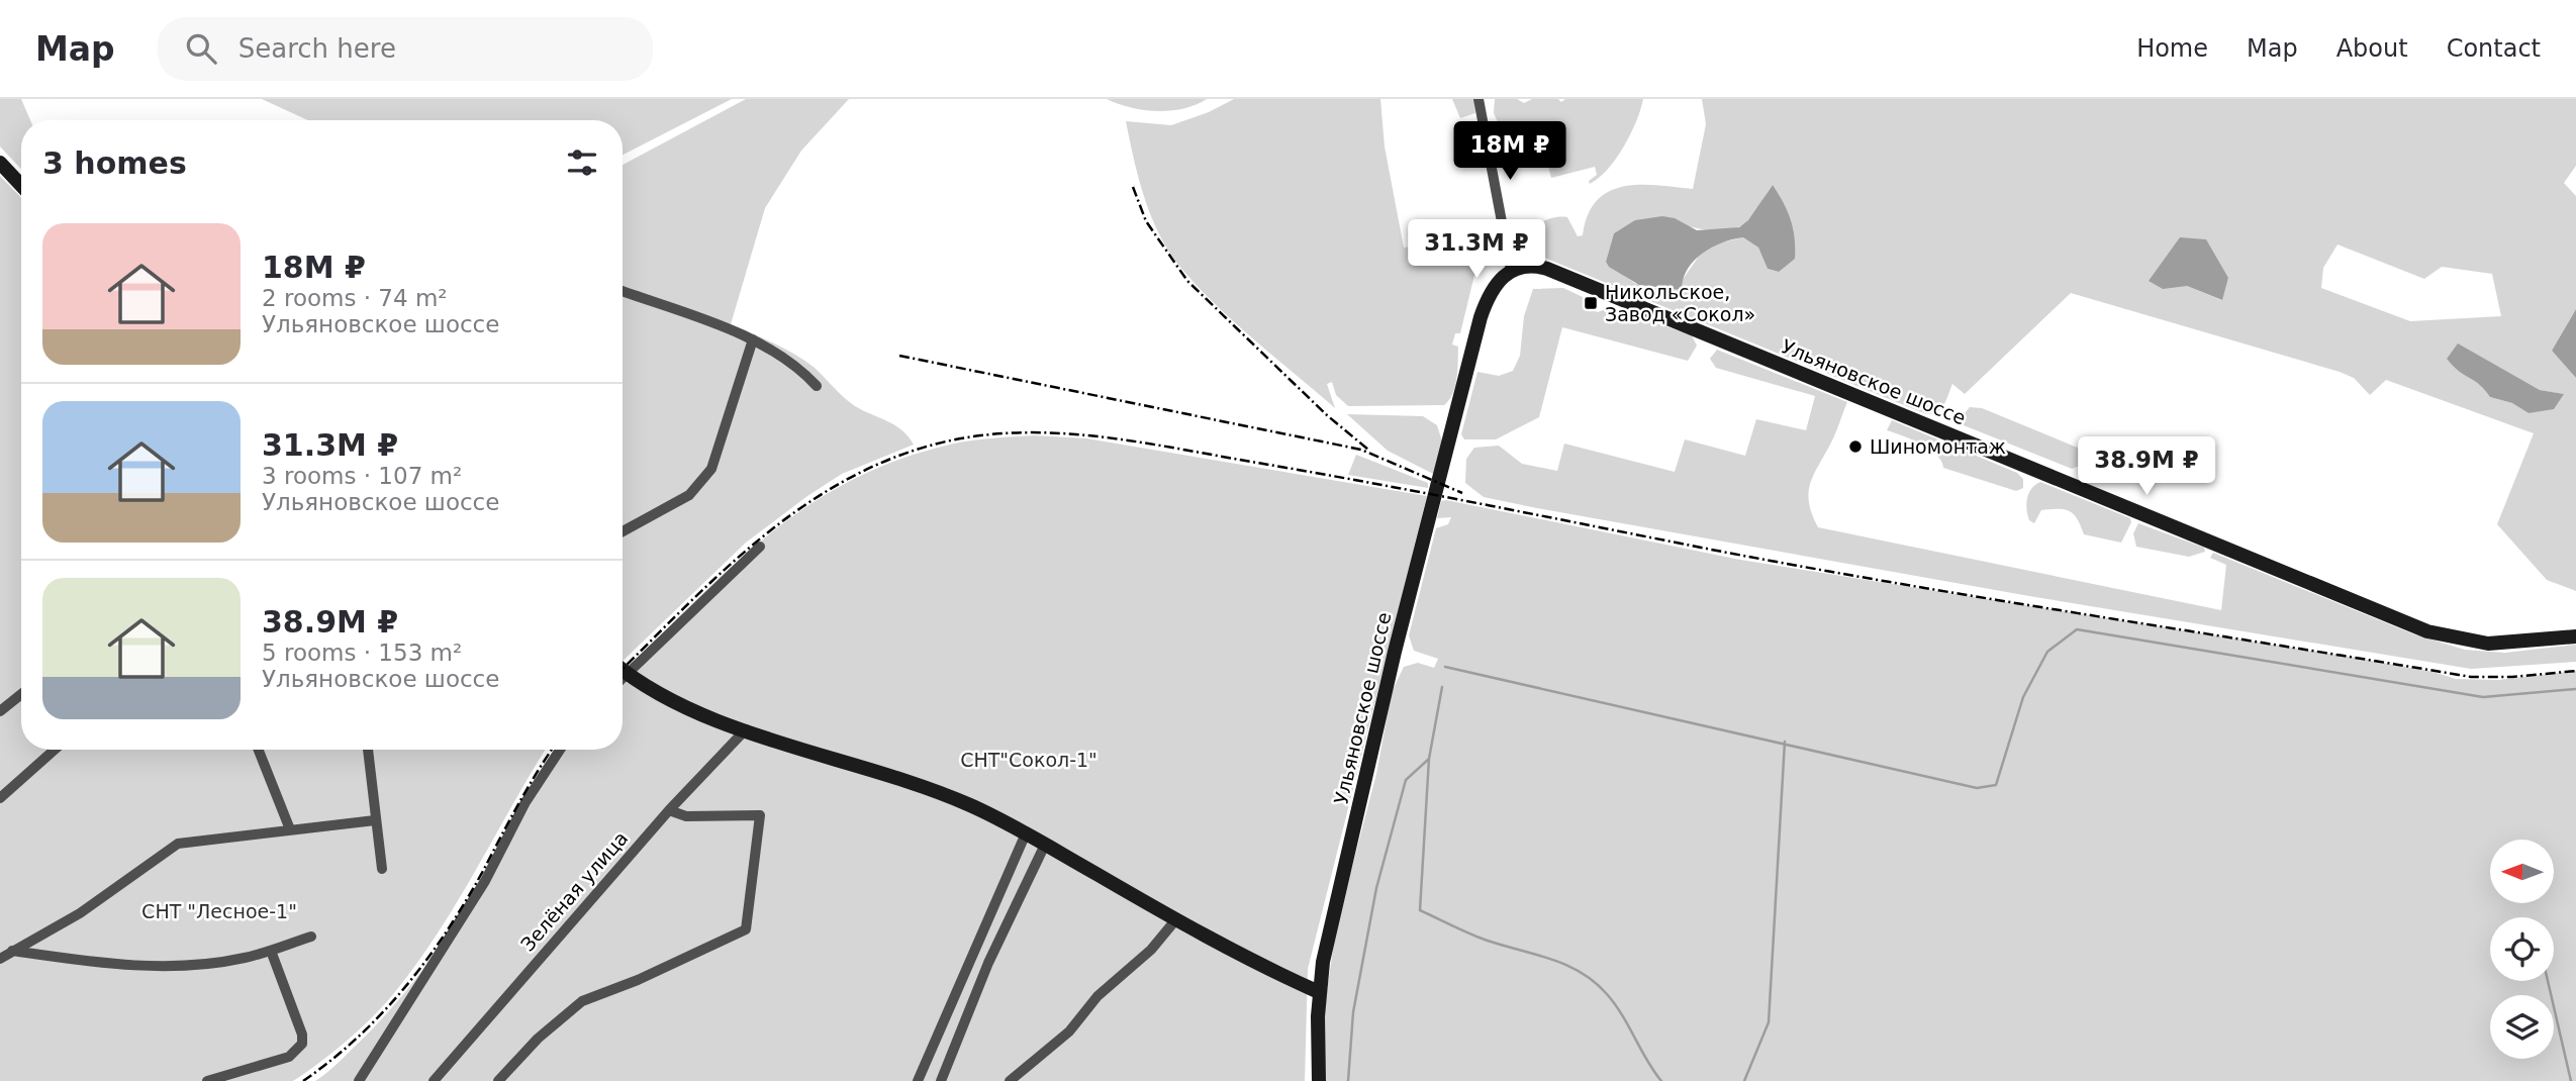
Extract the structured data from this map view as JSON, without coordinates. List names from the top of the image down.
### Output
{
  "streets": {
    "main road": ["Ульяновское шоссе"],
    "street": ["Зелёная улица"]
  },
  "parks": ["СНТ\"Сокол-1\"", "СНТ \"Лесное-1\""],
  "places": {
    "transit": ["Никольское, Завод «Сокол»"],
    "other": ["Шиномонтаж"]
  },
  "north": "left",
  "page": {
    "header": "Map",
    "search": "Search here",
    "nav": [
      "Home",
      "Map",
      "About",
      "Contact"
    ],
    "heading": "3 homes",
    "price": ["18M ₽", "31.3M ₽", "38.9M ₽"],
    "list": [
      {
        "name": "18M ₽",
        "note": "2 rooms · 74 m² · Ульяновское шоссе"
      },
      {
        "name": "31.3M ₽",
        "note": "3 rooms · 107 m² · Ульяновское шоссе"
      },
      {
        "name": "38.9M ₽",
        "note": "5 rooms · 153 m² · Ульяновское шоссе"
      }
    ]
  }
}
